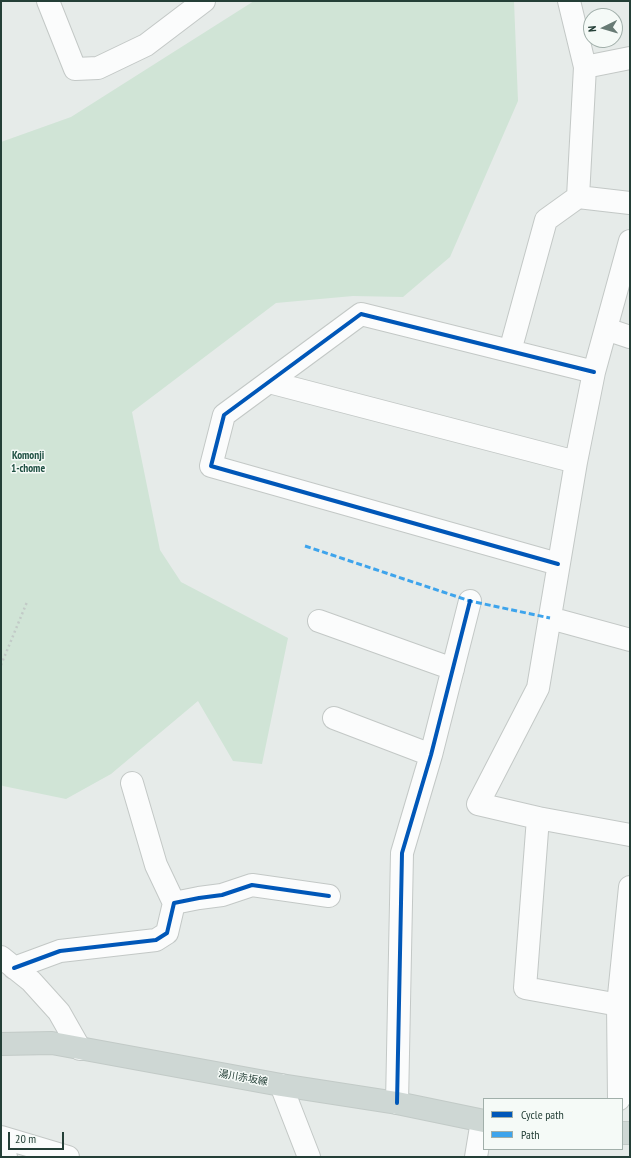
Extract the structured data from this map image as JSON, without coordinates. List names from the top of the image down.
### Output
{
  "streets": {
    "main road": ["湯川赤坂線"]
  },
  "districts": ["Komonji 1-chome"],
  "legend": ["Cycle path", "Path"],
  "scale_bar": "20 m",
  "north": "left"
}
